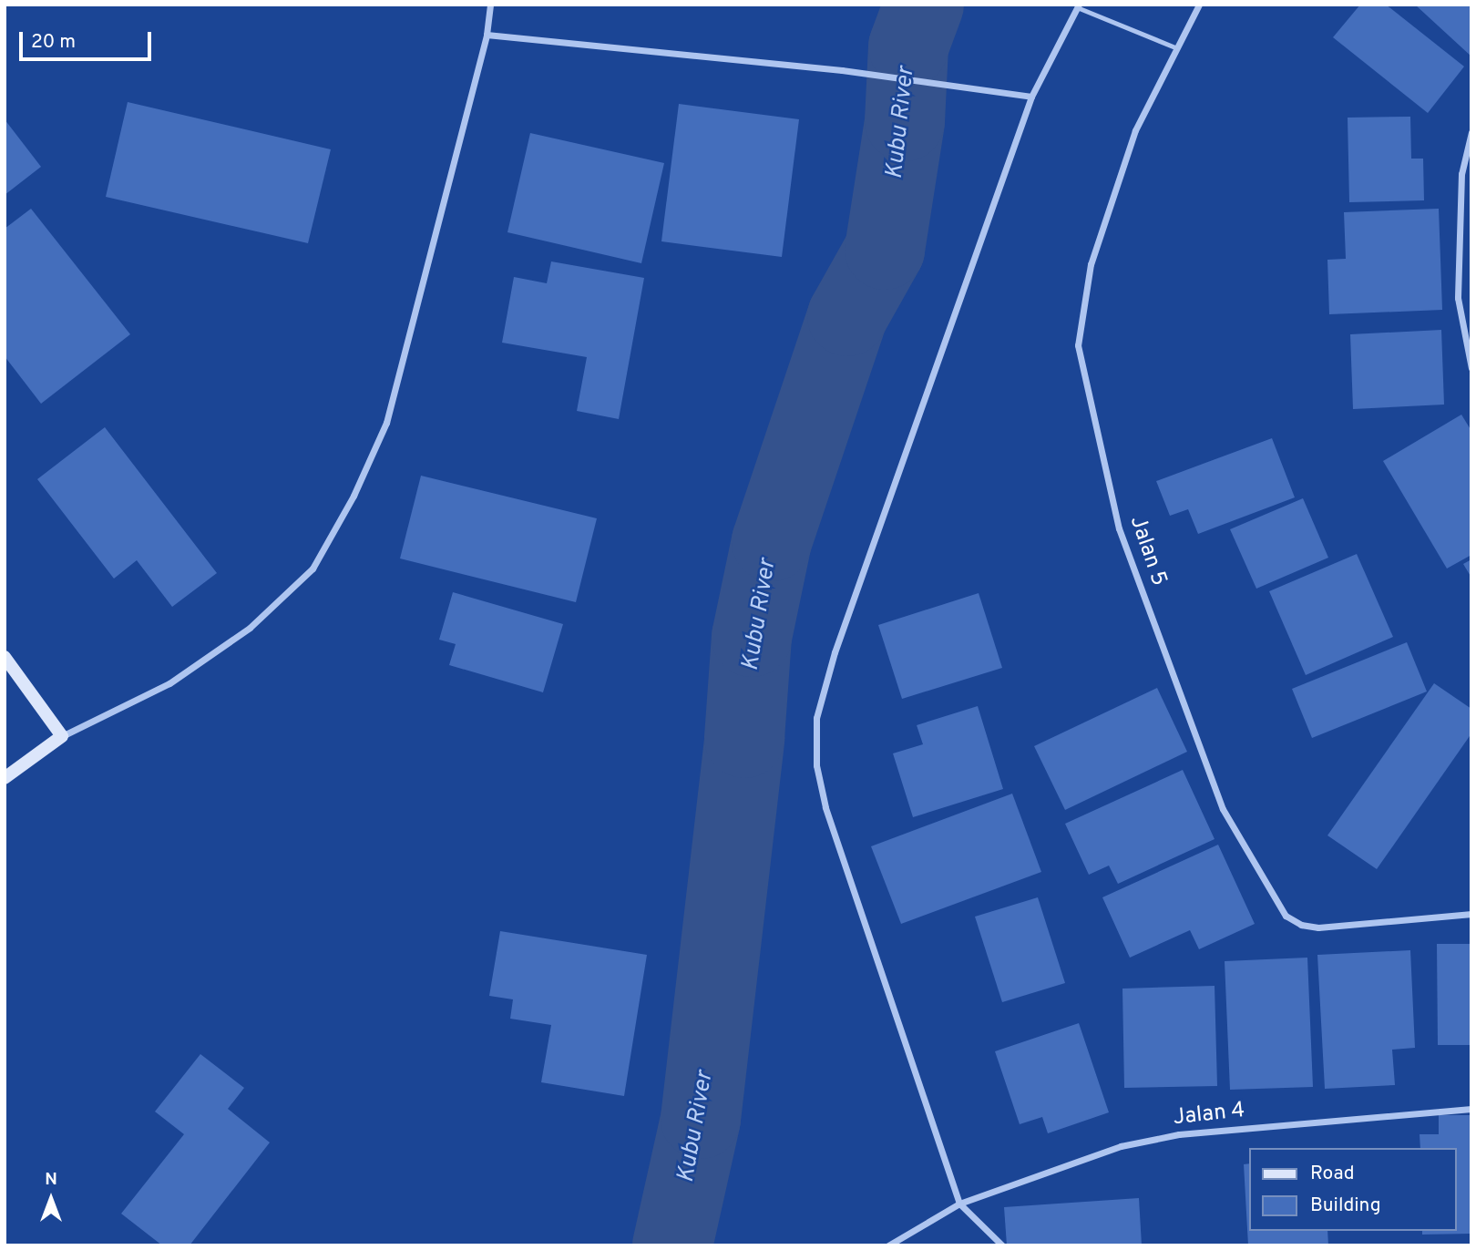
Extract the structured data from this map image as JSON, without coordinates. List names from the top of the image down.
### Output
{
  "streets": {
    "street": ["Jalan 5", "Jalan 4"]
  },
  "water": ["Kubu River"],
  "legend": ["Road", "Building"],
  "scale_bar": "20 m",
  "north": "top"
}
